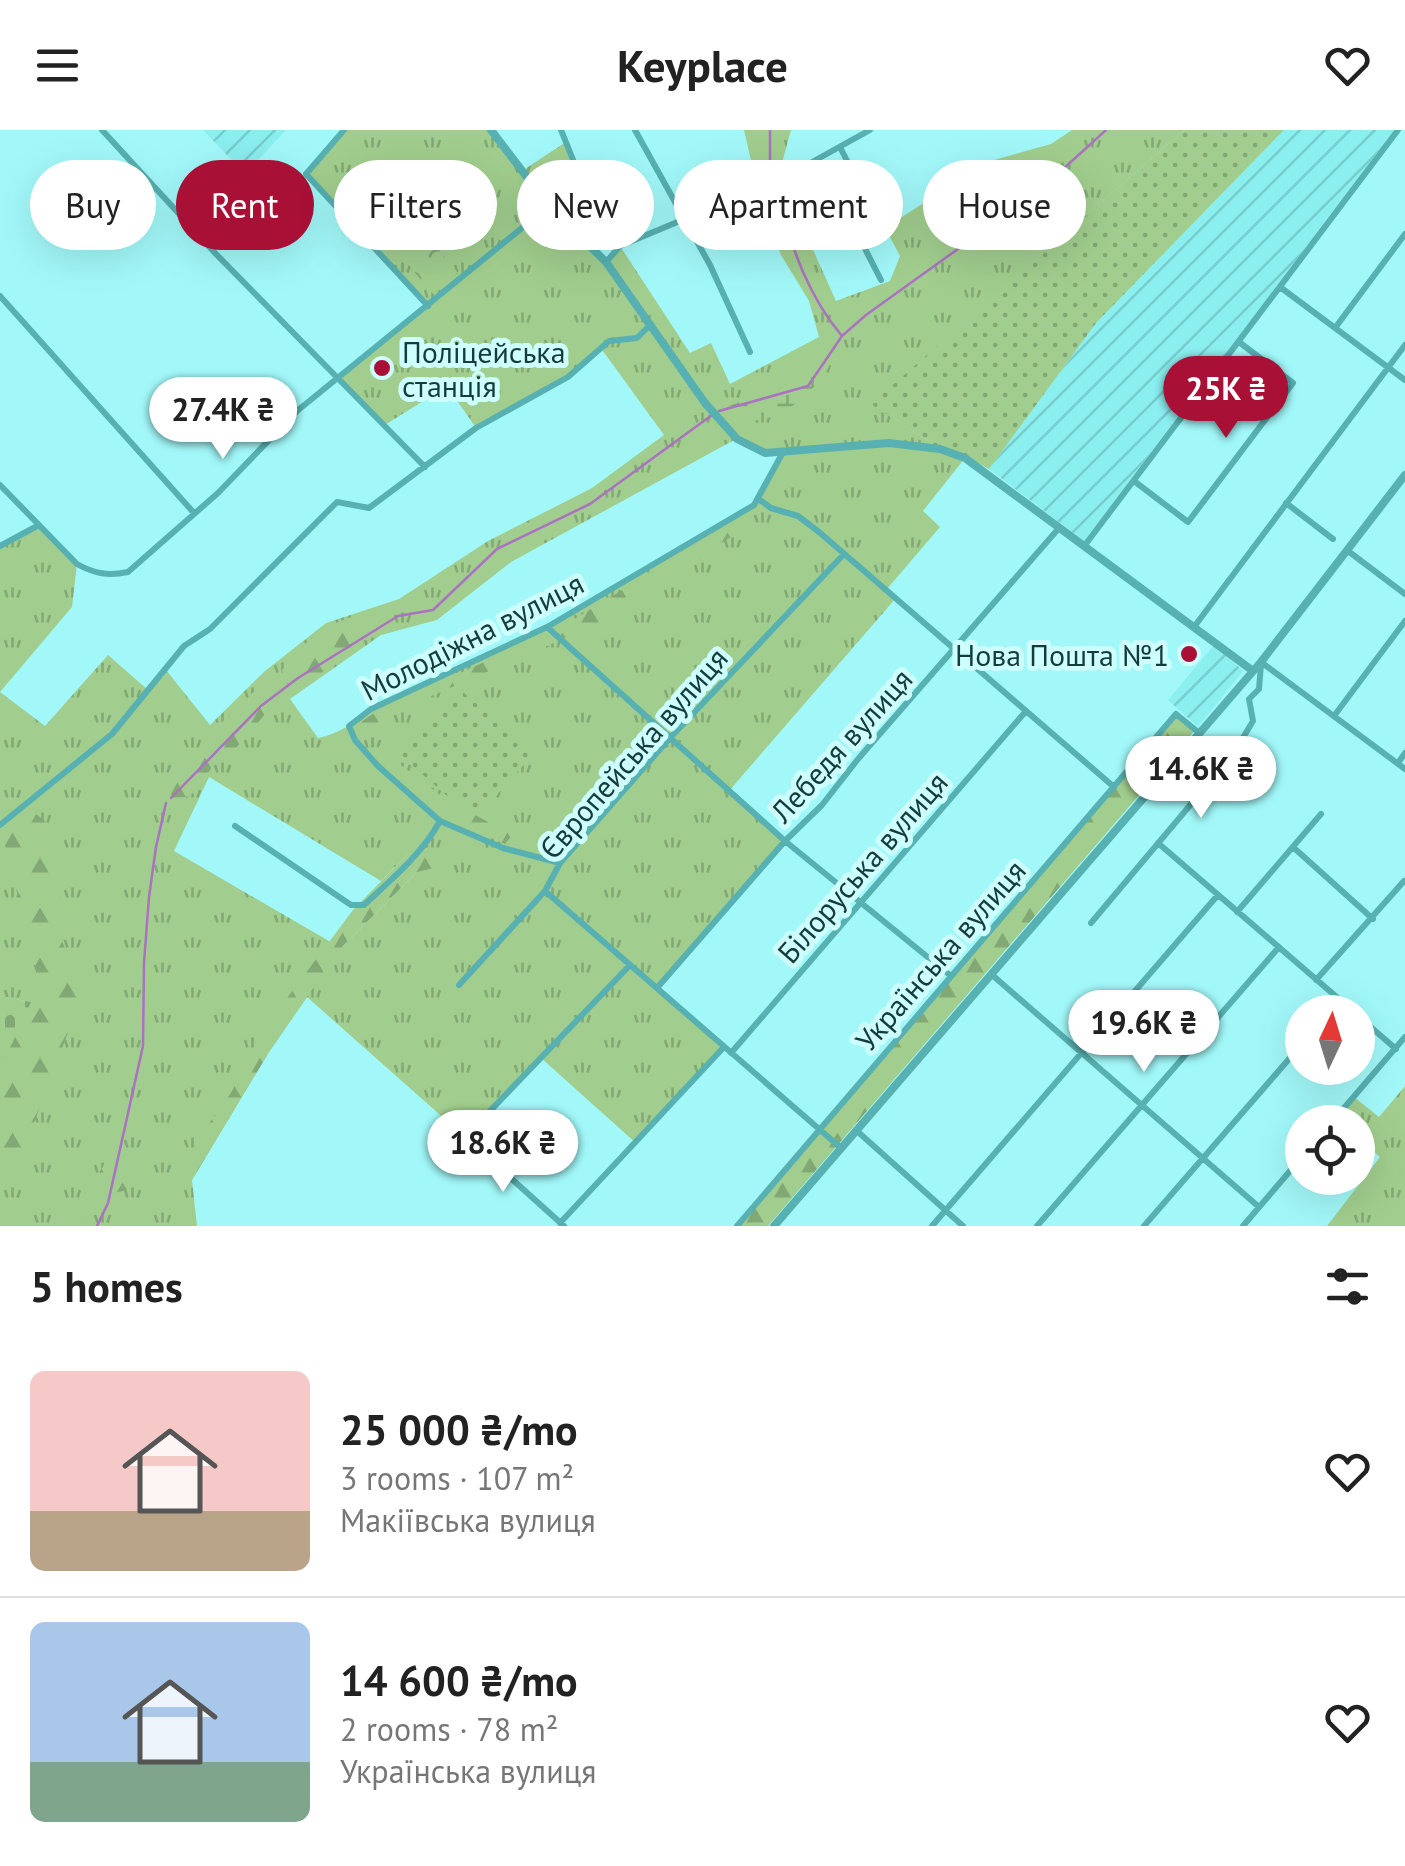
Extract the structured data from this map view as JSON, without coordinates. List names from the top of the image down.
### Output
{
  "streets": {
    "street": [
      "Молодіжна вулиця",
      "Лебедя вулиця",
      "Європейська вулиця",
      "Білоруська вулиця",
      "Українська вулиця"
    ]
  },
  "places": ["Поліцейська станція", "Нова Пошта №1"],
  "north": "top",
  "page": {
    "header": "Keyplace",
    "chip": [
      "Buy",
      "Rent",
      "Filters",
      "New",
      "Apartment",
      "House"
    ],
    "price": [
      "25K ₴",
      "27.4K ₴",
      "14.6K ₴",
      "19.6K ₴",
      "18.6K ₴"
    ],
    "heading": "5 homes",
    "list": [
      {
        "name": "25 000 ₴/mo",
        "note": "3 rooms · 107 m² · Макіївська вулиця"
      },
      {
        "name": "14 600 ₴/mo",
        "note": "2 rooms · 78 m² · Українська вулиця"
      }
    ]
  }
}
